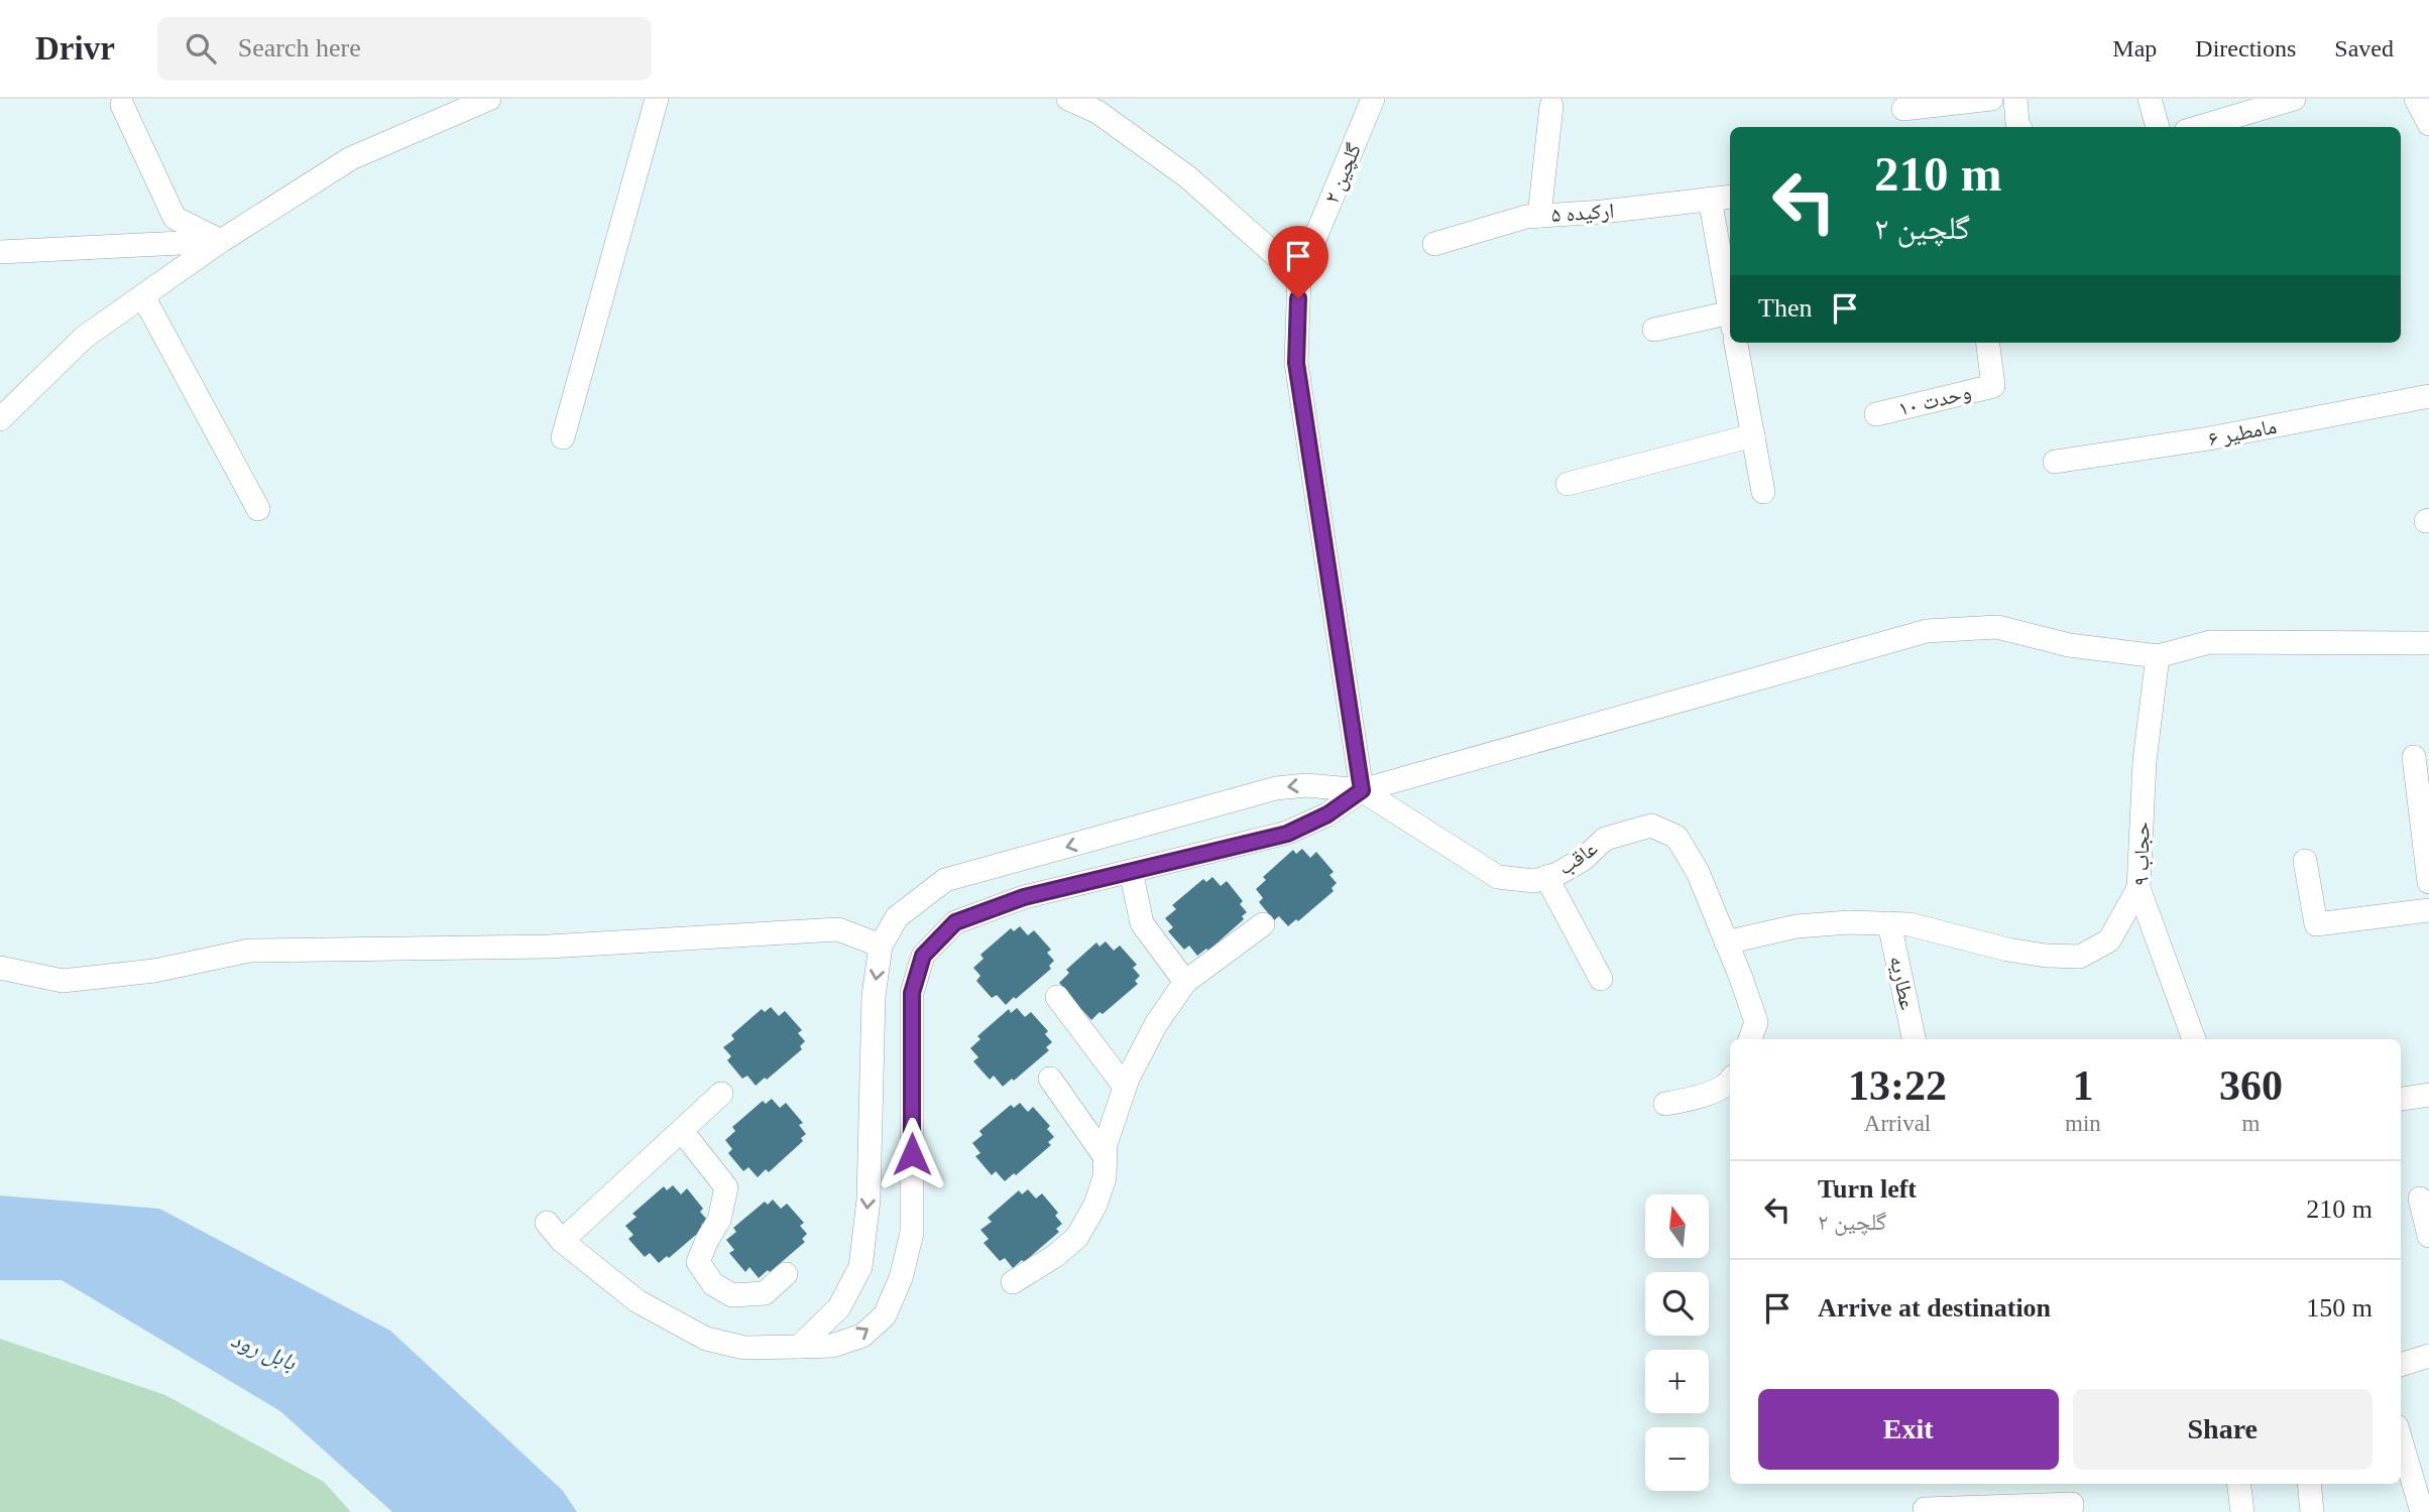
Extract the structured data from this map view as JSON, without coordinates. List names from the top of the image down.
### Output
{
  "streets": {
    "street": [
      "گلچین ۲",
      "ارکیده ۵",
      "وحدت ۱۰",
      "مامطیر ۶",
      "حجاب ۹",
      "عاقب",
      "عطاریه"
    ]
  },
  "crossings": [
    ["گلچین ۲", "عاقب"]
  ],
  "water": ["بابل رود"],
  "north": "top",
  "page": {
    "header": "Drivr",
    "search": "Search here",
    "nav": ["Map", "Directions", "Saved"],
    "turn": ["210 m", "گلچین ۲"],
    "then": "Then",
    "eta": [
      "13:22",
      "Arrival",
      "1",
      "min",
      "360",
      "m"
    ],
    "list": [
      {
        "name": "Turn left",
        "note": "گلچین ۲",
        "value": "210 m"
      },
      {
        "name": "Arrive at destination",
        "value": "150 m"
      }
    ],
    "map_buttons": ["+", "−"],
    "buttons": ["Exit", "Share"]
  }
}
